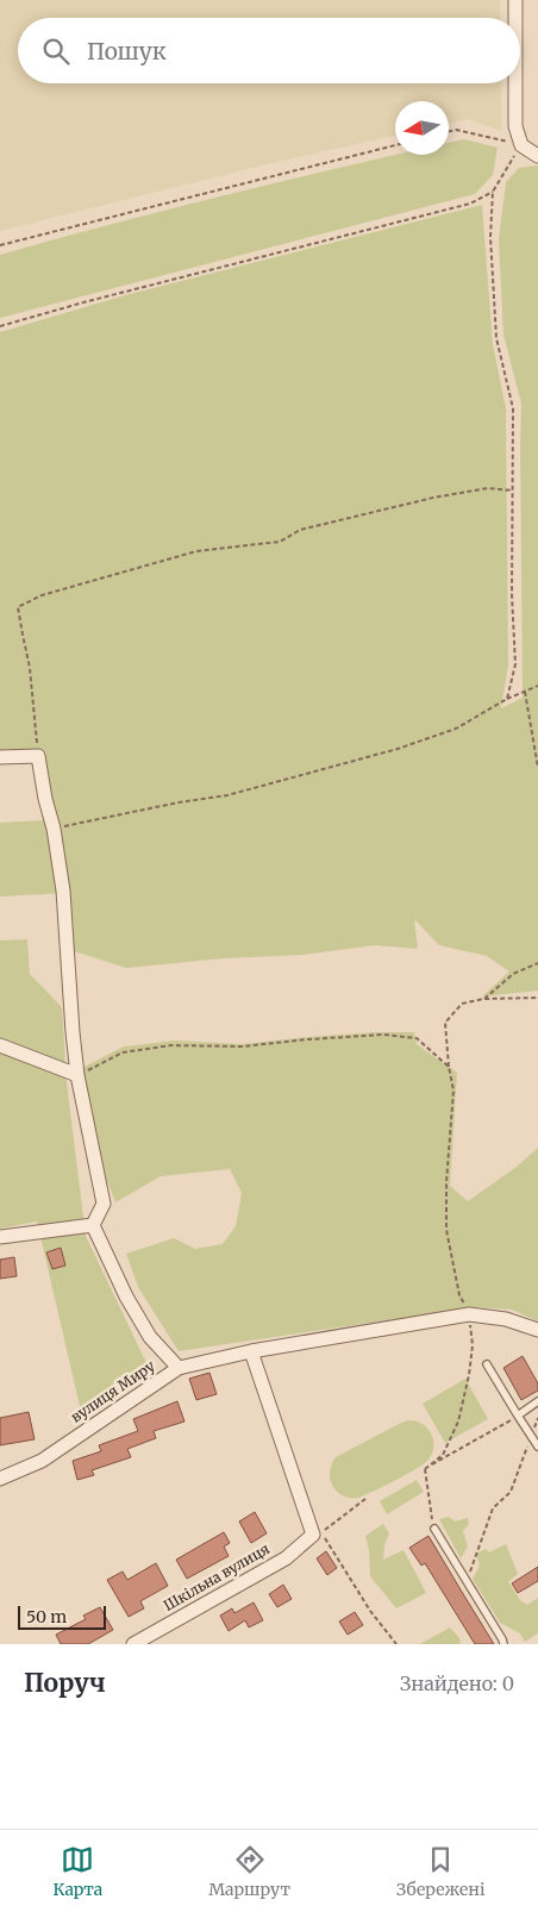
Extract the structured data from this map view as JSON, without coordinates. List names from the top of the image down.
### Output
{
  "streets": {
    "street": ["вулиця Миру", "Шкільна вулиця"]
  },
  "crossings": [
    ["вулиця Миру", "Шкільна вулиця"]
  ],
  "scale_bar": "50 m",
  "north": "left",
  "page": {
    "search": "Пошук",
    "scale": "50 m",
    "heading": ["Поруч", "Знайдено: 0"],
    "nav": ["Карта", "Маршрут", "Збережені"]
  }
}
